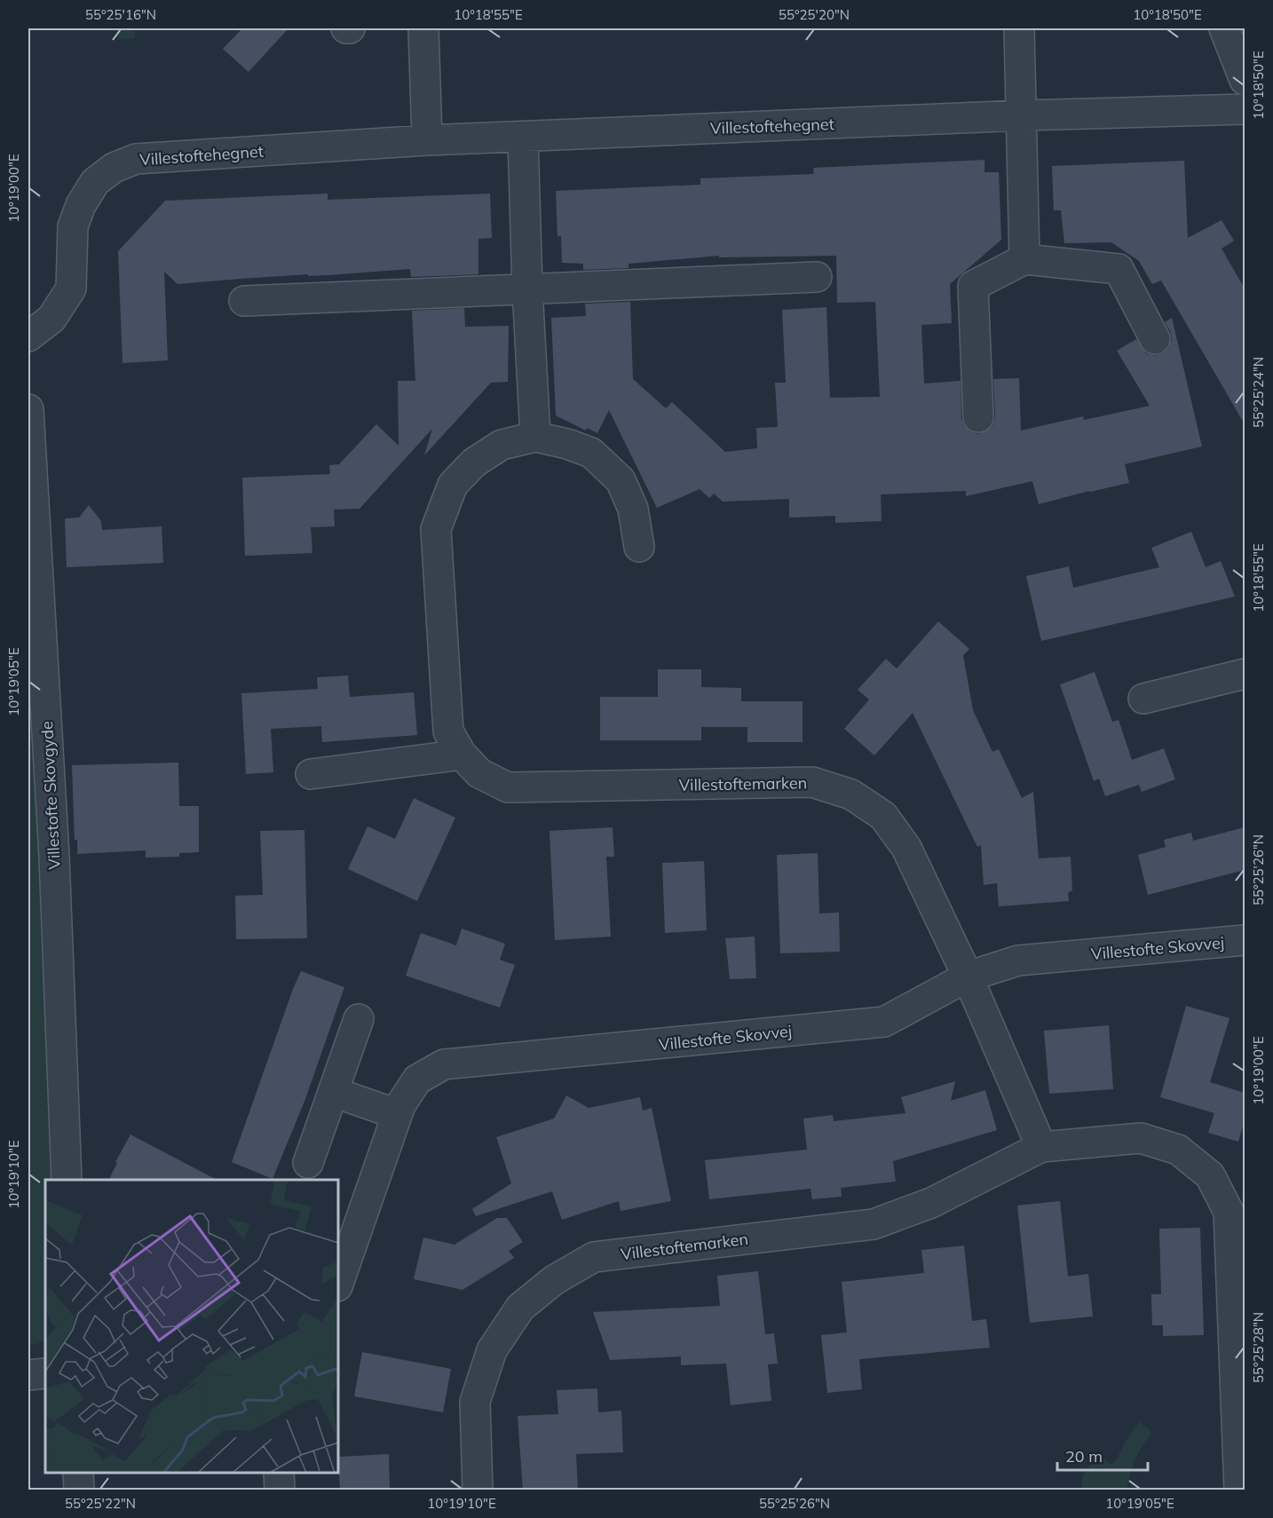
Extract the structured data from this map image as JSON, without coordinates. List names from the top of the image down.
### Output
{
  "streets": {
    "street": [
      "Villestoftehegnet",
      "Villestoftemarken",
      "Villestofte Skovgyde",
      "Villestofte Skovvej"
    ]
  },
  "crossings": [
    ["Villestoftemarken", "Villestofte Skovvej"]
  ],
  "scale_bar": "20 m",
  "coordinates": [
    "55°25'16\"N",
    "10°18'55\"E",
    "55°25'20\"N",
    "10°18'50\"E",
    "10°19'00\"E",
    "55°25'24\"N",
    "10°19'05\"E",
    "55°25'26\"N",
    "10°19'10\"E",
    "55°25'28\"N",
    "55°25'22\"N"
  ]
}
